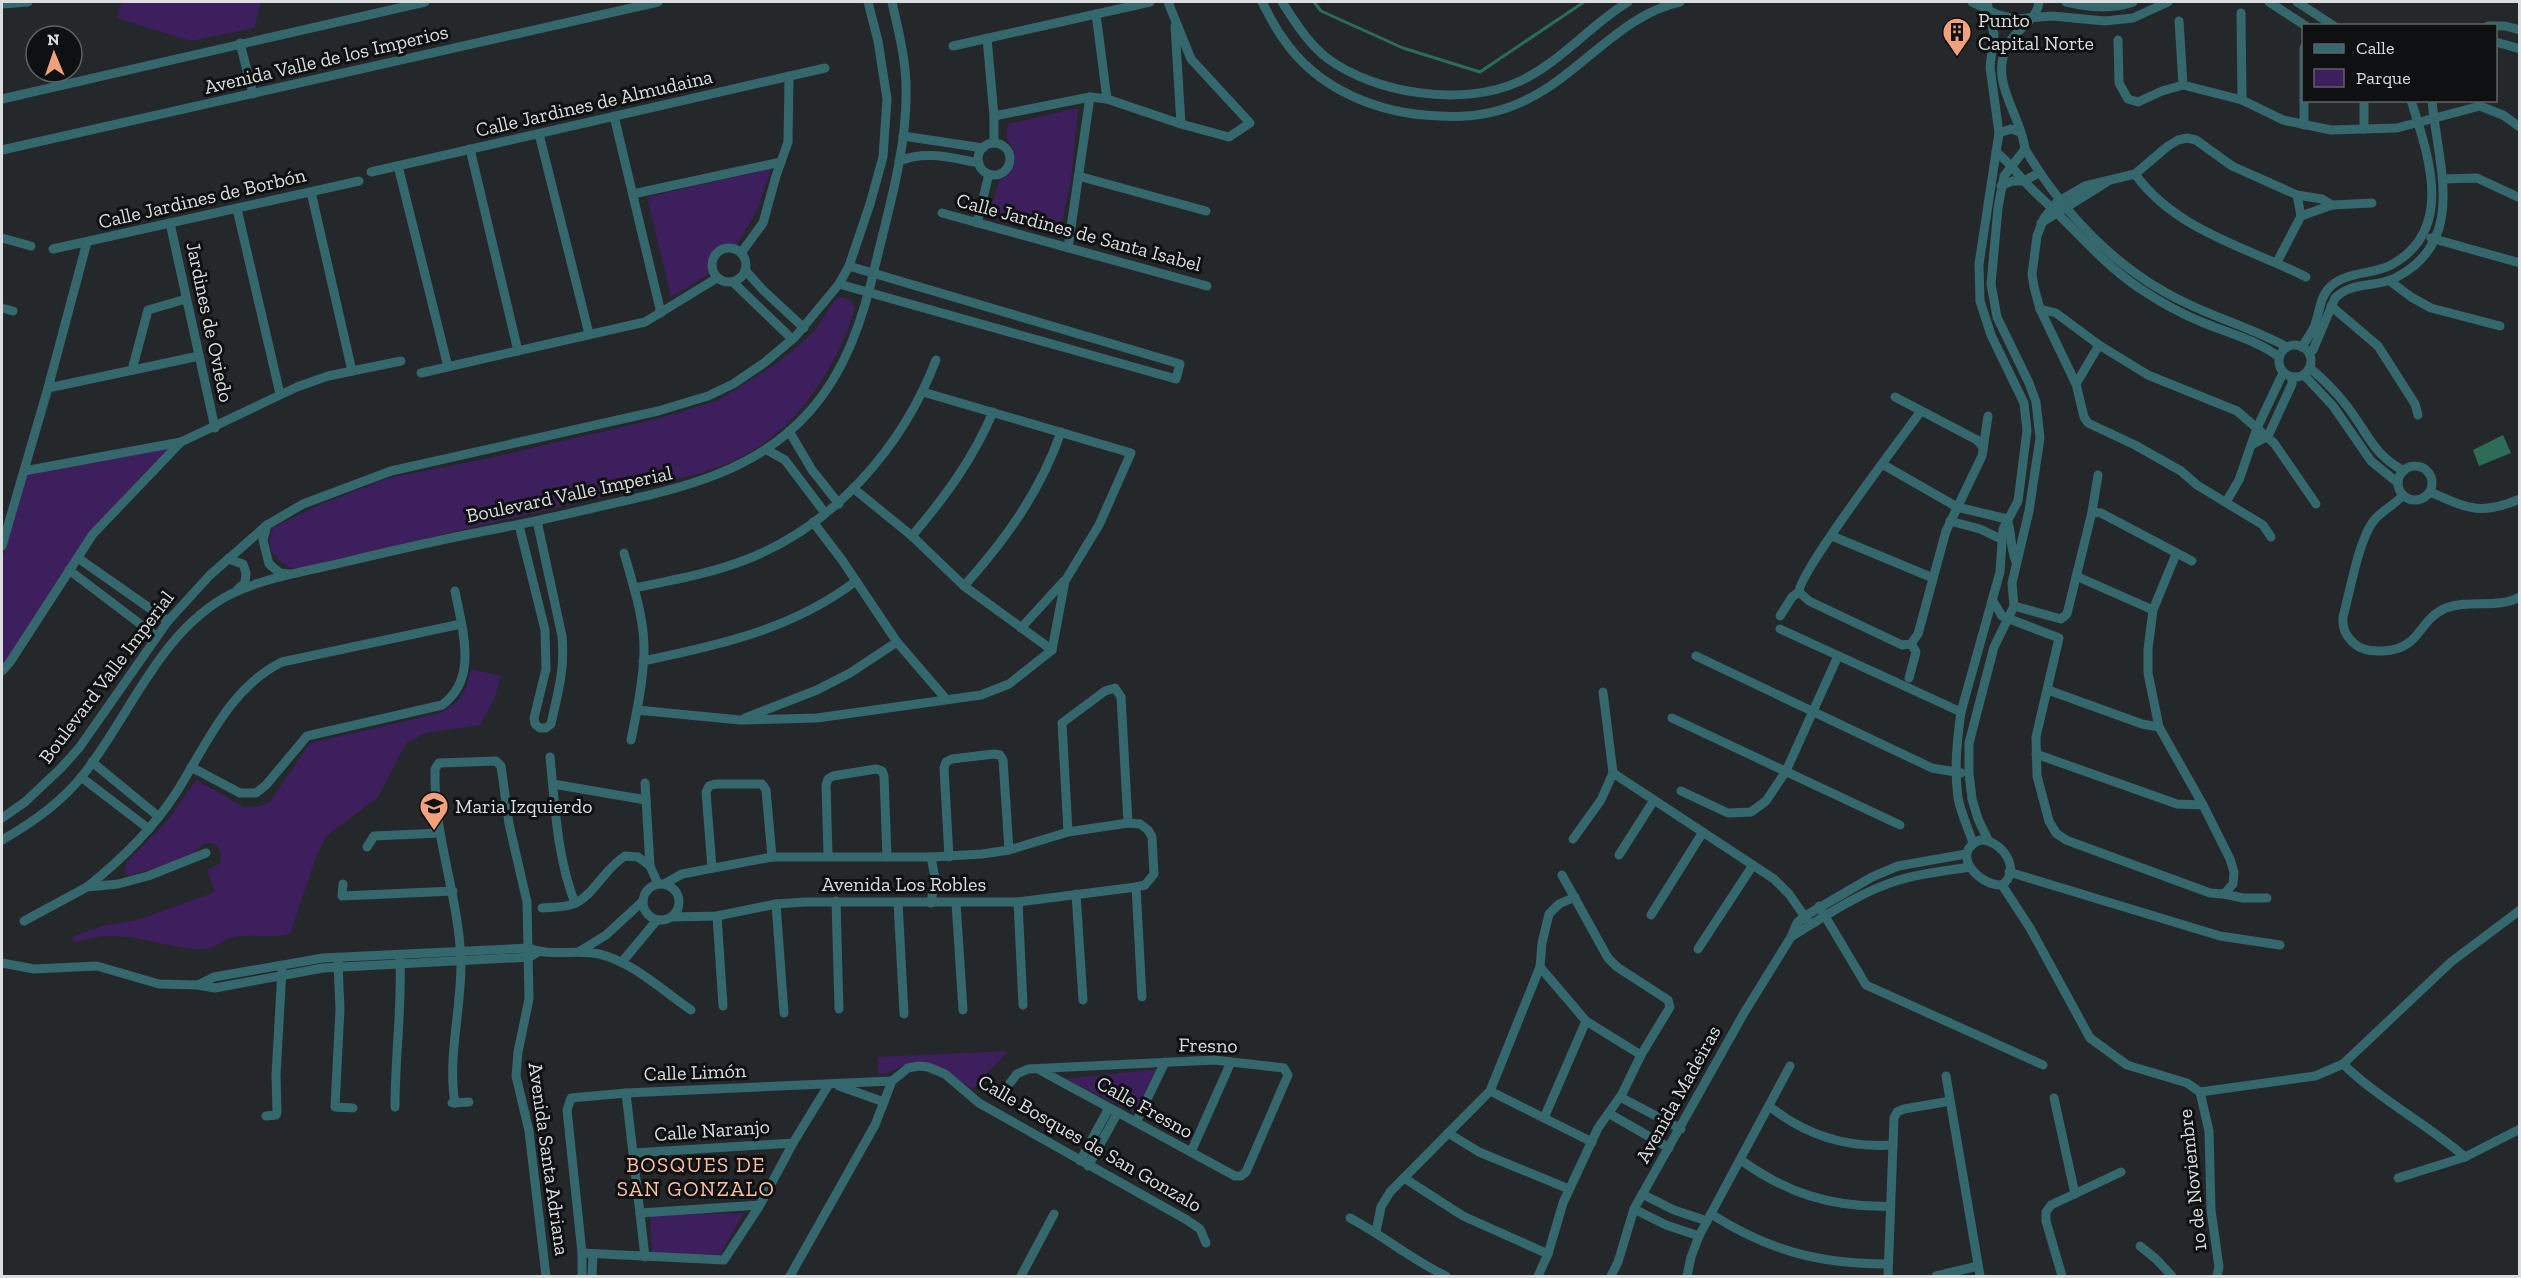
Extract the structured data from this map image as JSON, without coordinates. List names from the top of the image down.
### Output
{
  "streets": {
    "street": [
      "Avenida Valle de los Imperios",
      "Calle Jardines de Almudaina",
      "Calle Jardines de Borbón",
      "Calle Jardines de Santa Isabel",
      "Jardines de Oviedo",
      "Boulevard Valle Imperial",
      "Avenida Los Robles",
      "Fresno",
      "Calle Limón",
      "Avenida Madeiras",
      "Calle Fresno",
      "Calle Naranjo",
      "Calle Bosques de San Gonzalo",
      "Avenida Santa Adriana",
      "1o de Noviembre"
    ]
  },
  "crossings": [
    ["Calle Jardines de Borbón", "Jardines de Oviedo"],
    ["Fresno", "Calle Fresno"],
    ["Calle Limón", "Calle Bosques de San Gonzalo"],
    ["Avenida Madeiras", "1o de Noviembre"]
  ],
  "districts": ["BOSQUES DE SAN GONZALO"],
  "places": {
    "building": ["Punto Capital Norte"],
    "school or university": ["Maria Izquierdo"]
  },
  "legend": ["Calle", "Parque"],
  "north": "top"
}
